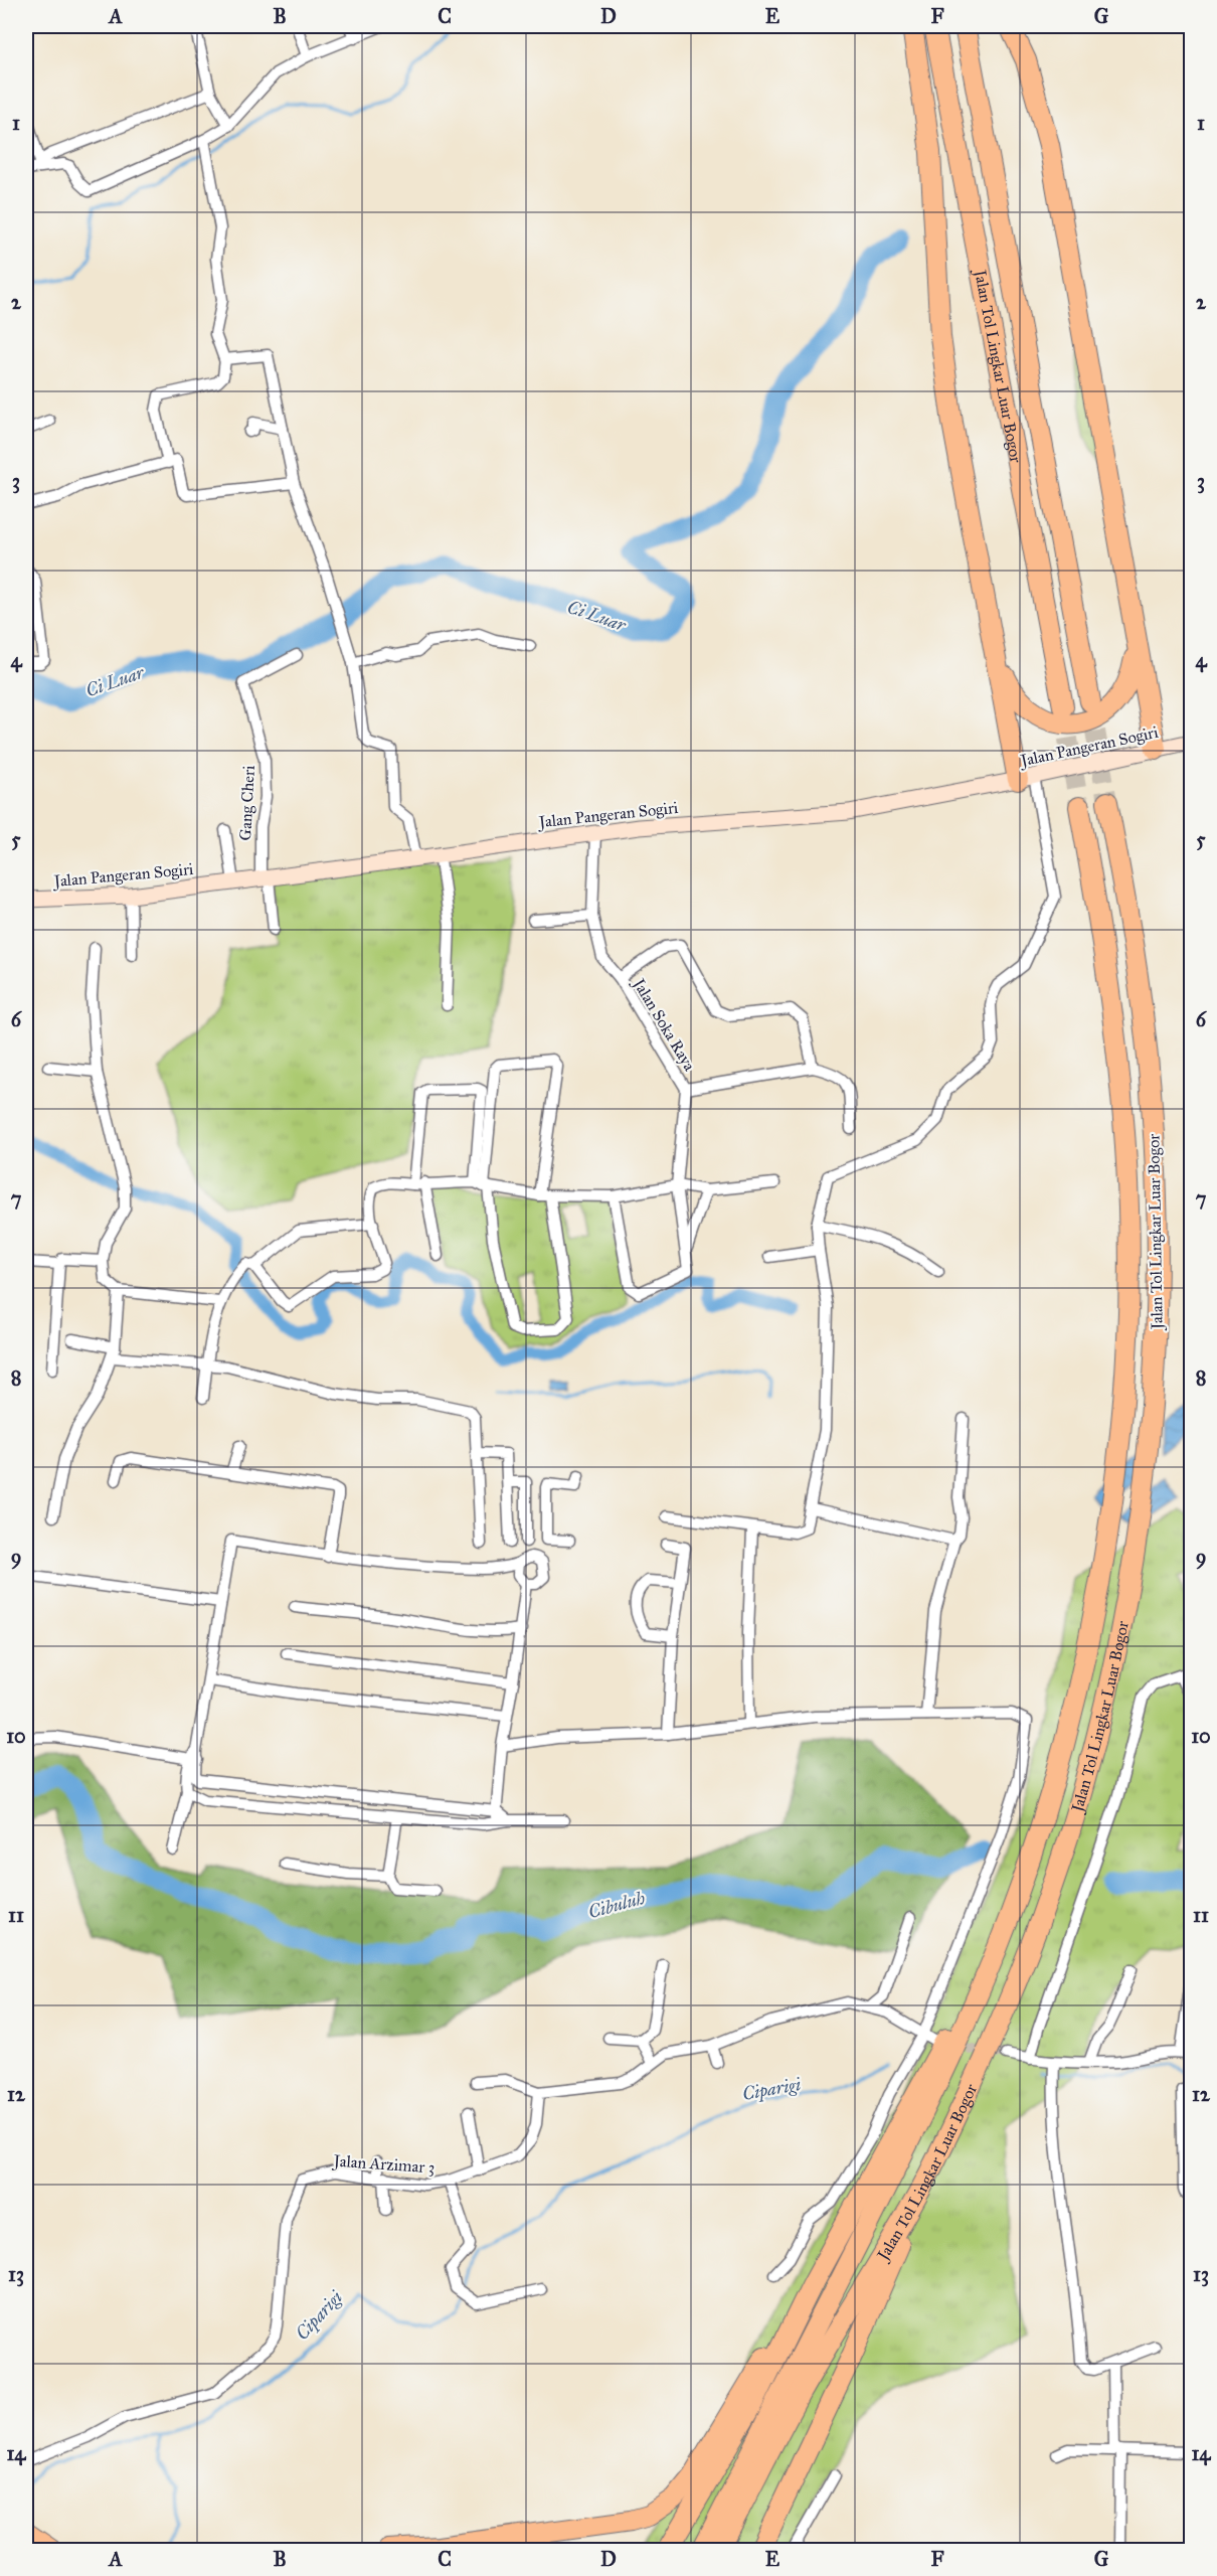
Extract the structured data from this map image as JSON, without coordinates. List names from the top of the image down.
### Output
{
  "streets": {
    "highway": ["Jalan Tol Lingkar Luar Bogor"],
    "street": [
      "Jalan Pangeran Sogiri",
      "Gang Cheri",
      "Jalan Soka Raya",
      "Jalan Arzimar 3"
    ]
  },
  "crossings": [
    ["Jalan Pangeran Sogiri", "Gang Cheri"],
    ["Jalan Pangeran Sogiri", "Jalan Soka Raya"]
  ],
  "water": ["Ci Luar", "Cibuluh", "Ciparigi"],
  "grid": {
    "columns": [
      "A",
      "B",
      "C",
      "D",
      "E",
      "F",
      "G"
    ],
    "rows": [
      "1",
      "2",
      "3",
      "4",
      "5",
      "6",
      "7",
      "8",
      "9",
      "10",
      "11",
      "12",
      "13",
      "14"
    ]
  }
}
